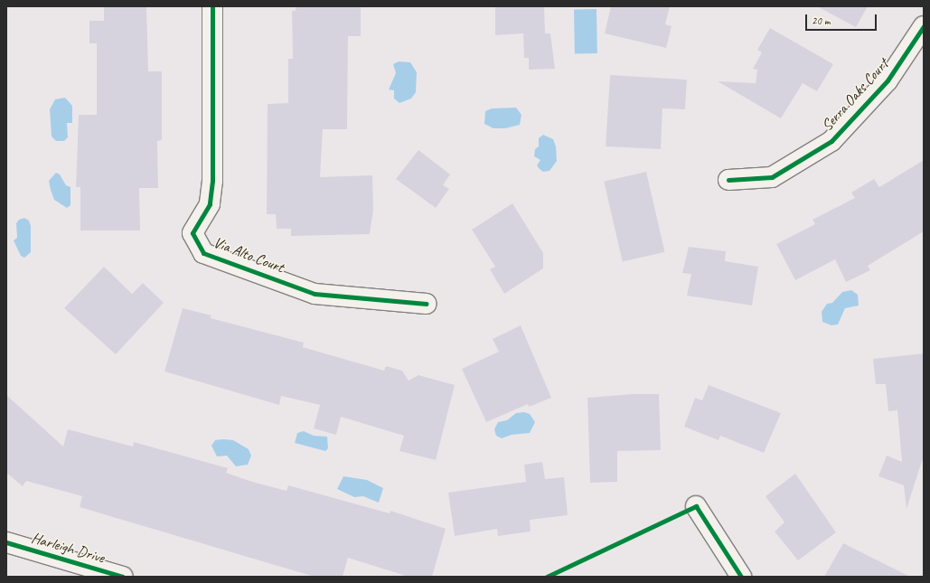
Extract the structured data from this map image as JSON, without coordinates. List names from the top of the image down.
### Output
{
  "streets": {
    "street": ["Serra Oaks Court", "Via Alto Court", "Harleigh Drive"]
  },
  "scale_bar": "20 m"
}
